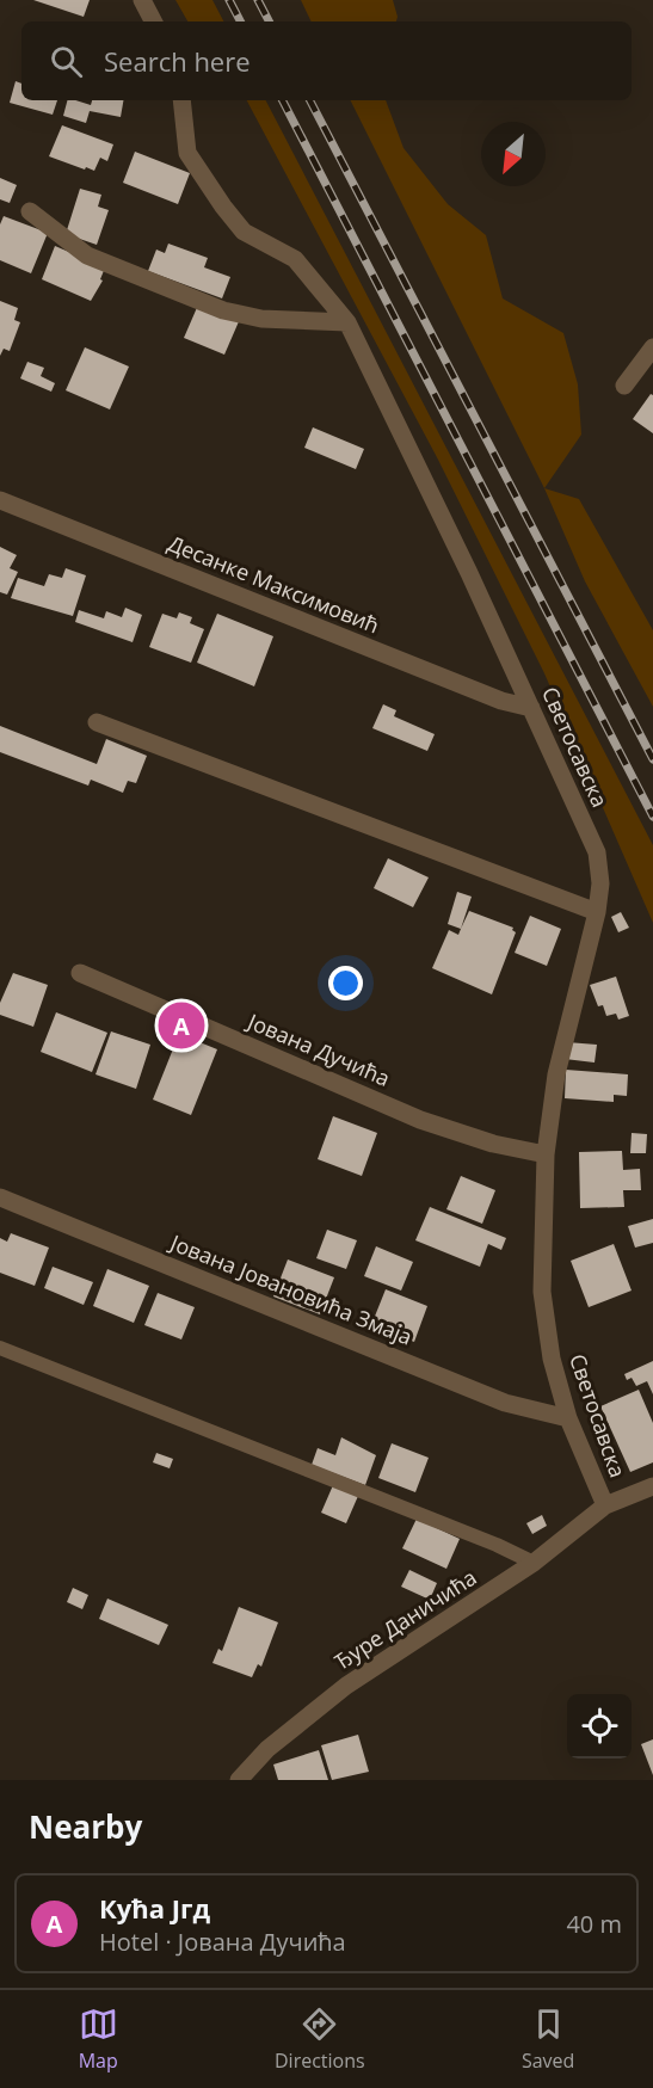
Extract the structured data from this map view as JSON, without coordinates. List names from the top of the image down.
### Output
{
  "streets": {
    "street": [
      "Десанке Максимовић",
      "Светосавска",
      "Јована Дучића",
      "Јована Јовановића Змаја",
      "Ђуре Даничића"
    ]
  },
  "crossings": [
    ["Десанке Максимовић", "Светосавска"],
    ["Светосавска", "Јована Дучића"],
    ["Светосавска", "Јована Јовановића Змаја"],
    ["Светосавска", "Ђуре Даничића"]
  ],
  "north": "bottom left",
  "page": {
    "search": "Search here",
    "pins": "A",
    "heading": "Nearby",
    "list": [
      {
        "mark": "A",
        "name": "Кућа Јгд",
        "note": "Hotel · Јована Дучића",
        "value": "40 m"
      }
    ],
    "nav": ["Map", "Directions", "Saved"]
  }
}
